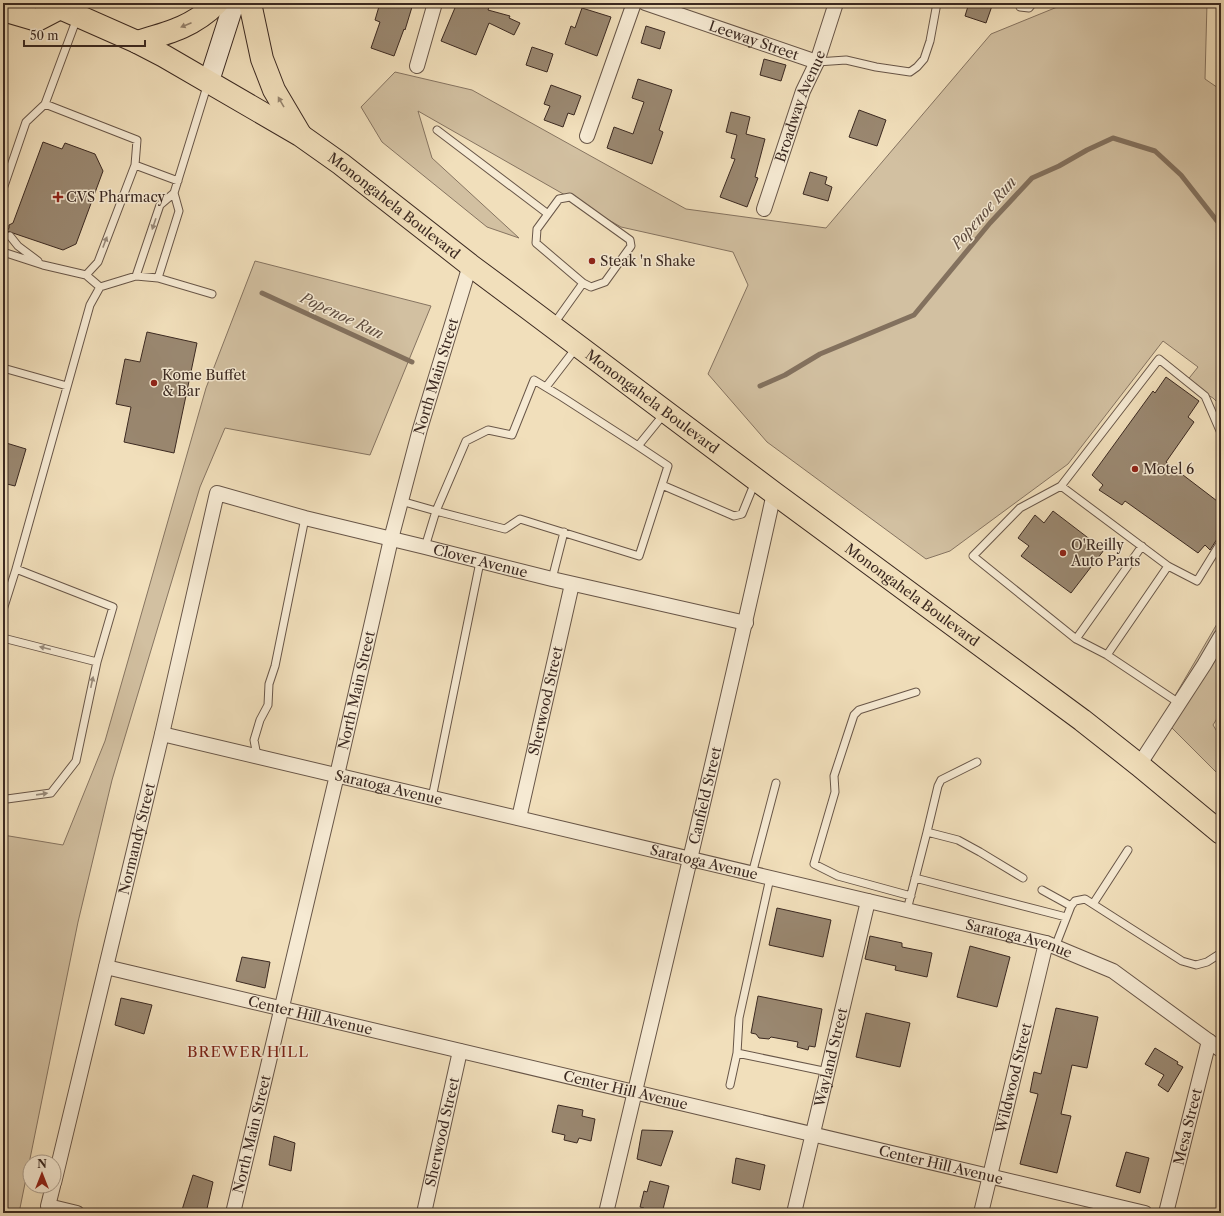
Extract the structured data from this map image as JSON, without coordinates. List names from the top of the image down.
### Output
{
  "streets": {
    "main road": ["Monongahela Boulevard"],
    "street": [
      "Leeway Street",
      "Broadway Avenue",
      "North Main Street",
      "Clover Avenue",
      "Sherwood Street",
      "Saratoga Avenue",
      "Canfield Street",
      "Normandy Street",
      "Center Hill Avenue",
      "Wayland Street",
      "Wildwood Street",
      "Mesa Street"
    ]
  },
  "crossings": [
    ["Leeway Street", "Broadway Avenue"],
    ["Monongahela Boulevard", "North Main Street"],
    ["Monongahela Boulevard", "Canfield Street"],
    ["North Main Street", "Clover Avenue"],
    ["North Main Street", "Saratoga Avenue"],
    ["North Main Street", "Center Hill Avenue"],
    ["Clover Avenue", "Sherwood Street"],
    ["Clover Avenue", "Canfield Street"],
    ["Clover Avenue", "Normandy Street"],
    ["Sherwood Street", "Saratoga Avenue"],
    ["Sherwood Street", "Center Hill Avenue"],
    ["Saratoga Avenue", "Canfield Street"],
    ["Saratoga Avenue", "Normandy Street"],
    ["Saratoga Avenue", "Wayland Street"],
    ["Saratoga Avenue", "Wildwood Street"],
    ["Saratoga Avenue", "Mesa Street"],
    ["Canfield Street", "Center Hill Avenue"],
    ["Normandy Street", "Center Hill Avenue"],
    ["Center Hill Avenue", "Wayland Street"],
    ["Center Hill Avenue", "Wildwood Street"]
  ],
  "districts": ["BREWER HILL"],
  "water": ["Popenoe Run"],
  "places": {
    "health": ["CVS Pharmacy"],
    "other": [
      "Steak 'n Shake",
      "Kome Buffet & Bar",
      "Motel 6",
      "O'Reilly Auto Parts"
    ]
  },
  "scale_bar": "50 m",
  "north": "top"
}
